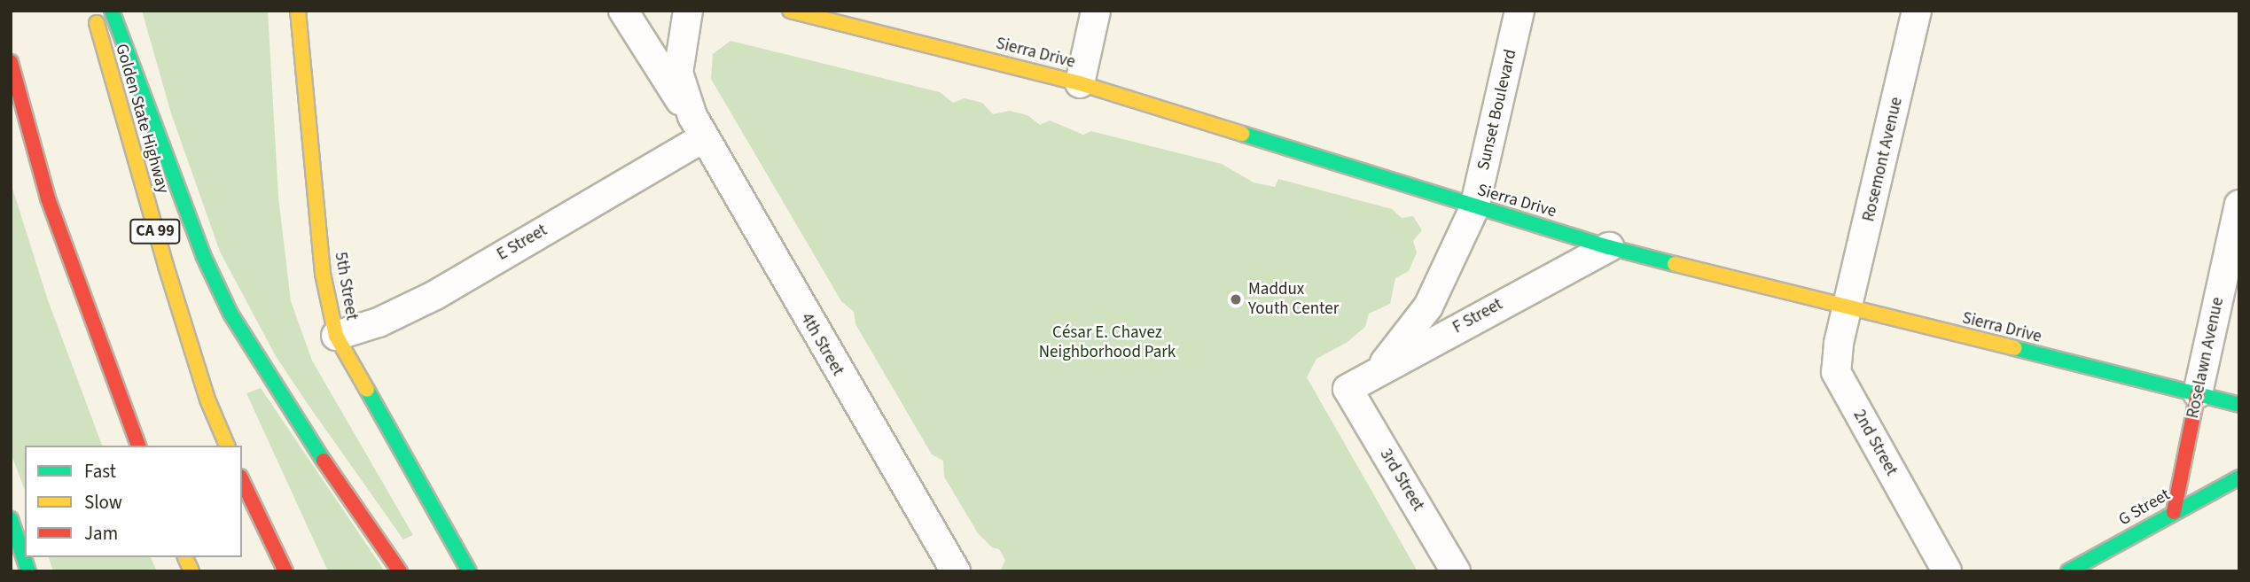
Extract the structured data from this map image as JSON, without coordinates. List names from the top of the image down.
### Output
{
  "streets": {
    "main road": [
      "Sierra Drive",
      "Golden State Highway",
      "CA 99",
      "5th Street",
      "Roselawn Avenue",
      "G Street"
    ],
    "street": [
      "Sunset Boulevard",
      "Rosemont Avenue",
      "E Street",
      "F Street",
      "4th Street",
      "2nd Street",
      "3rd Street"
    ]
  },
  "crossings": [
    ["Sierra Drive", "Sunset Boulevard"],
    ["Sierra Drive", "Rosemont Avenue"],
    ["Sierra Drive", "F Street"],
    ["Sierra Drive", "Roselawn Avenue"],
    ["Sierra Drive", "2nd Street"],
    ["Rosemont Avenue", "2nd Street"],
    ["E Street", "5th Street"],
    ["E Street", "4th Street"],
    ["F Street", "3rd Street"],
    ["Roselawn Avenue", "G Street"]
  ],
  "parks": ["César E. Chavez Neighborhood Park"],
  "places": ["Maddux Youth Center"],
  "legend": ["Fast", "Slow", "Jam"]
}
